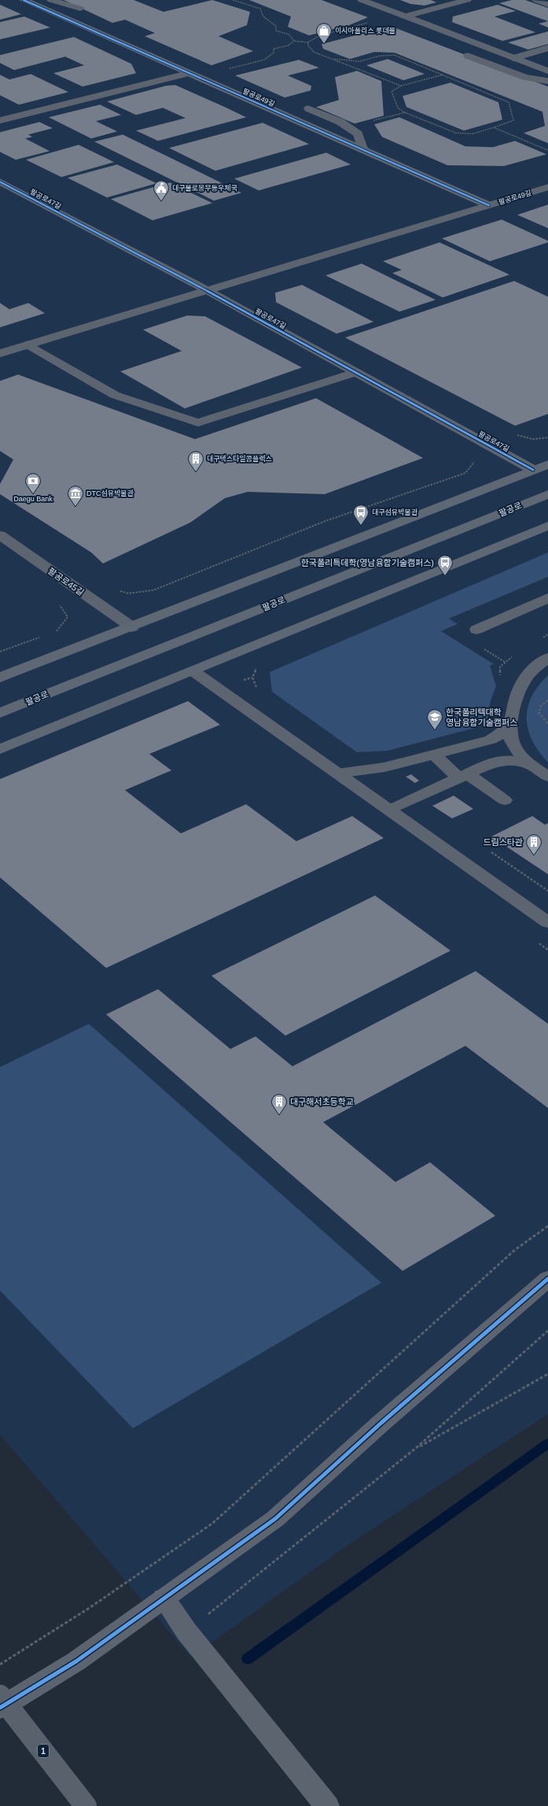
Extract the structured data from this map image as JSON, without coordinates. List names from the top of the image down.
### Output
{
  "streets": {
    "highway": ["1"],
    "main road": ["팔공로"],
    "street": ["팔공로49길", "팔공로47길", "팔공로45길"]
  },
  "places": {
    "shop": ["이시아폴리스 롯데몰"],
    "public building": ["대구불로봉무동우체국"],
    "building": ["대구텍스타일콤플렉스", "드림스타관", "대구해서초등학교"],
    "bank": ["Daegu Bank"],
    "museum": ["DTC섬유박물관"],
    "bus stop": ["대구섬유박물관", "한국폴리특데학(영남융합기술캠퍼스)"],
    "school or university": ["한국폴리텍대학 영남융합기술캠퍼스"]
  }
}
